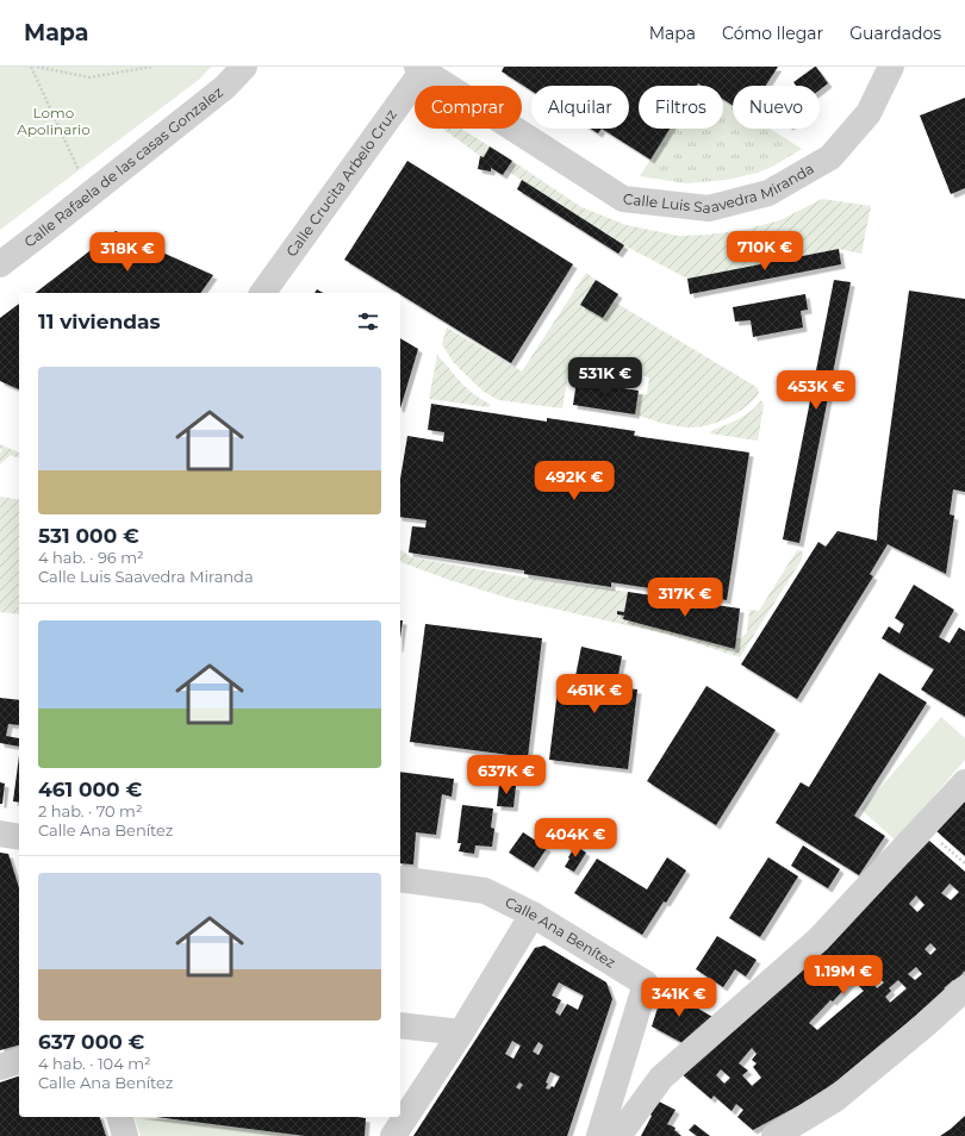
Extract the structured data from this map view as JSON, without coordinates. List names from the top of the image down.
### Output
{
  "streets": {
    "street": [
      "Calle Rafaela de las casas Gonzalez",
      "Calle Luis Saavedra Miranda",
      "Calle Crucita Arbelo Cruz",
      "Calle Ana Benítez"
    ]
  },
  "crossings": [
    ["Calle Luis Saavedra Miranda", "Calle Crucita Arbelo Cruz"]
  ],
  "parks": ["Lomo Apolinario"],
  "page": {
    "header": "Mapa",
    "nav": ["Mapa", "Cómo llegar", "Guardados"],
    "chip": [
      "Comprar",
      "Alquilar",
      "Filtros",
      "Nuevo"
    ],
    "price": [
      "710K €",
      "318K €",
      "531K €",
      "453K €",
      "492K €",
      "317K €",
      "461K €",
      "637K €",
      "404K €",
      "1.19M €",
      "341K €"
    ],
    "heading": "11 viviendas",
    "list": [
      {
        "name": "531 000 €",
        "note": "4 hab. · 96 m² · Calle Luis Saavedra Miranda"
      },
      {
        "name": "461 000 €",
        "note": "2 hab. · 70 m² · Calle Ana Benítez"
      },
      {
        "name": "637 000 €",
        "note": "4 hab. · 104 m² · Calle Ana Benítez"
      }
    ]
  }
}
